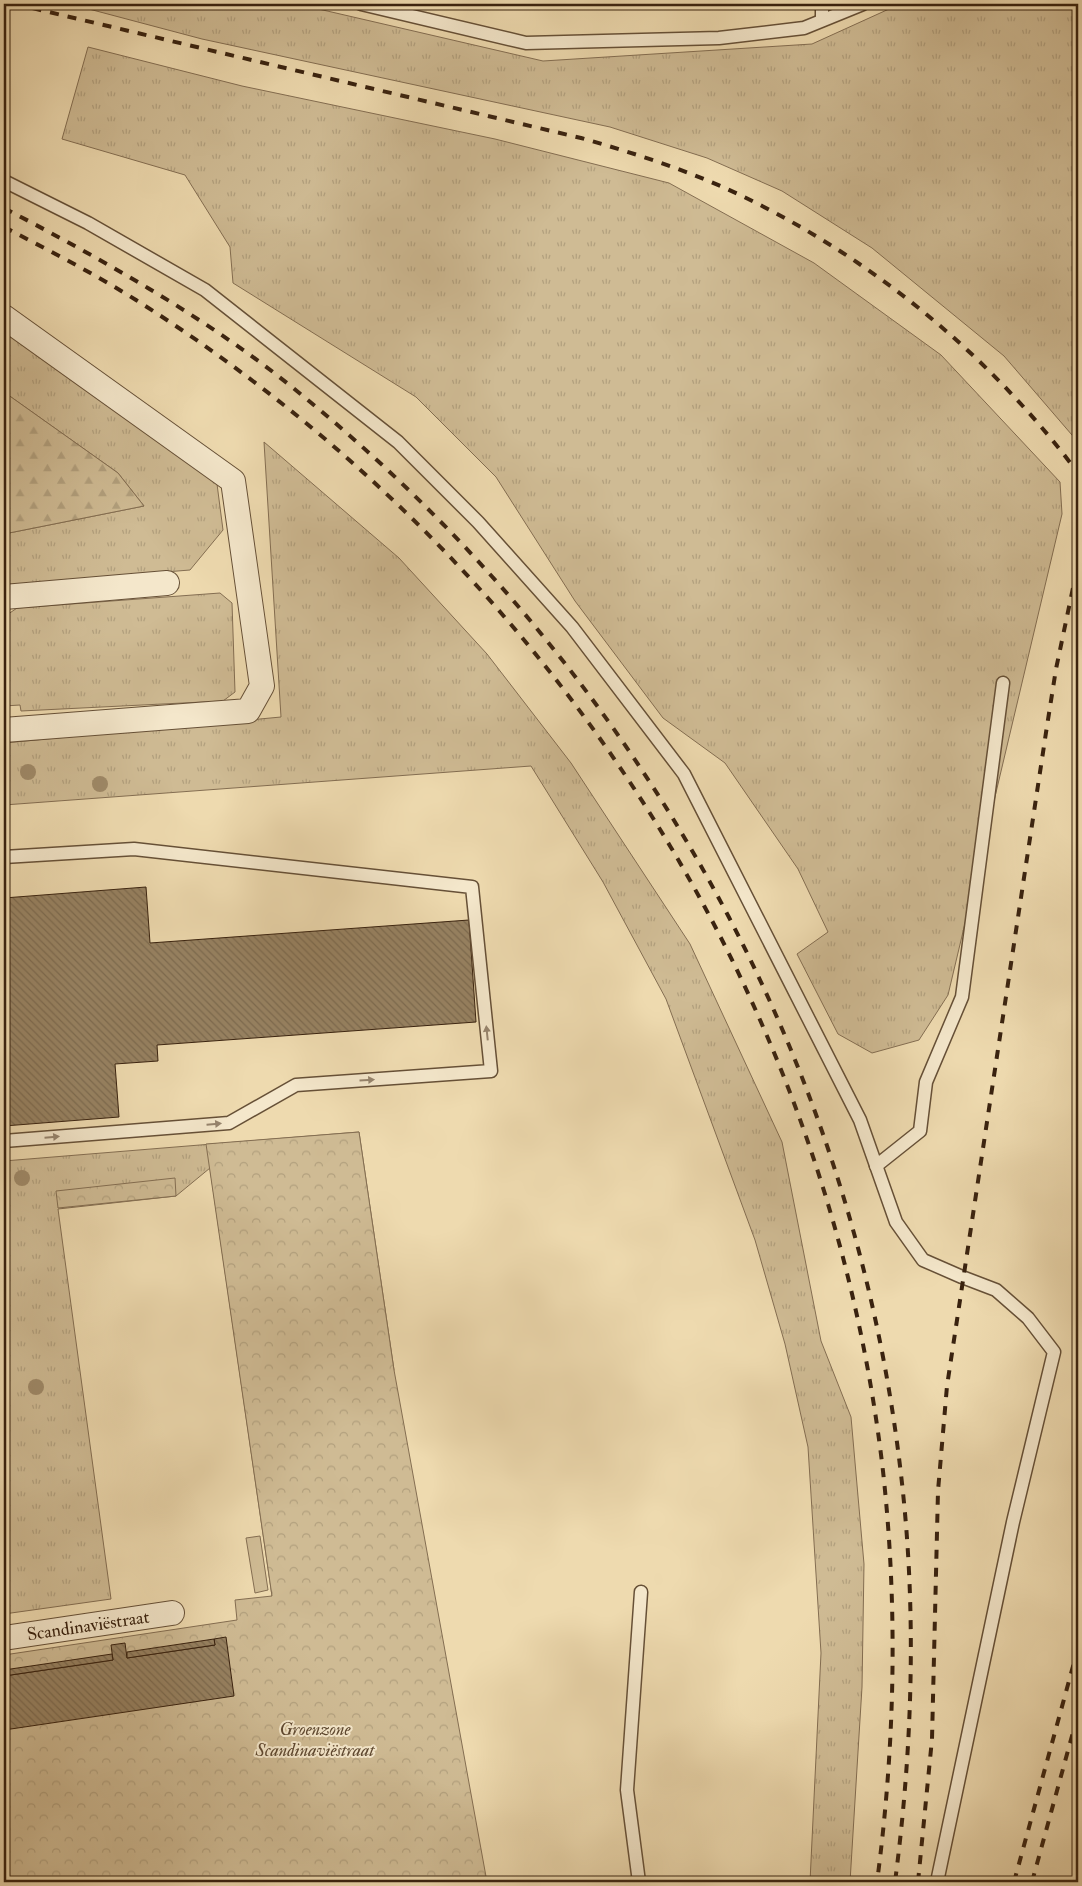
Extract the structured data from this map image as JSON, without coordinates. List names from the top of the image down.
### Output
{
  "streets": {
    "street": ["Scandinaviëstraat"]
  },
  "parks": ["Groenzone Scandinaviëstraat"]
}
